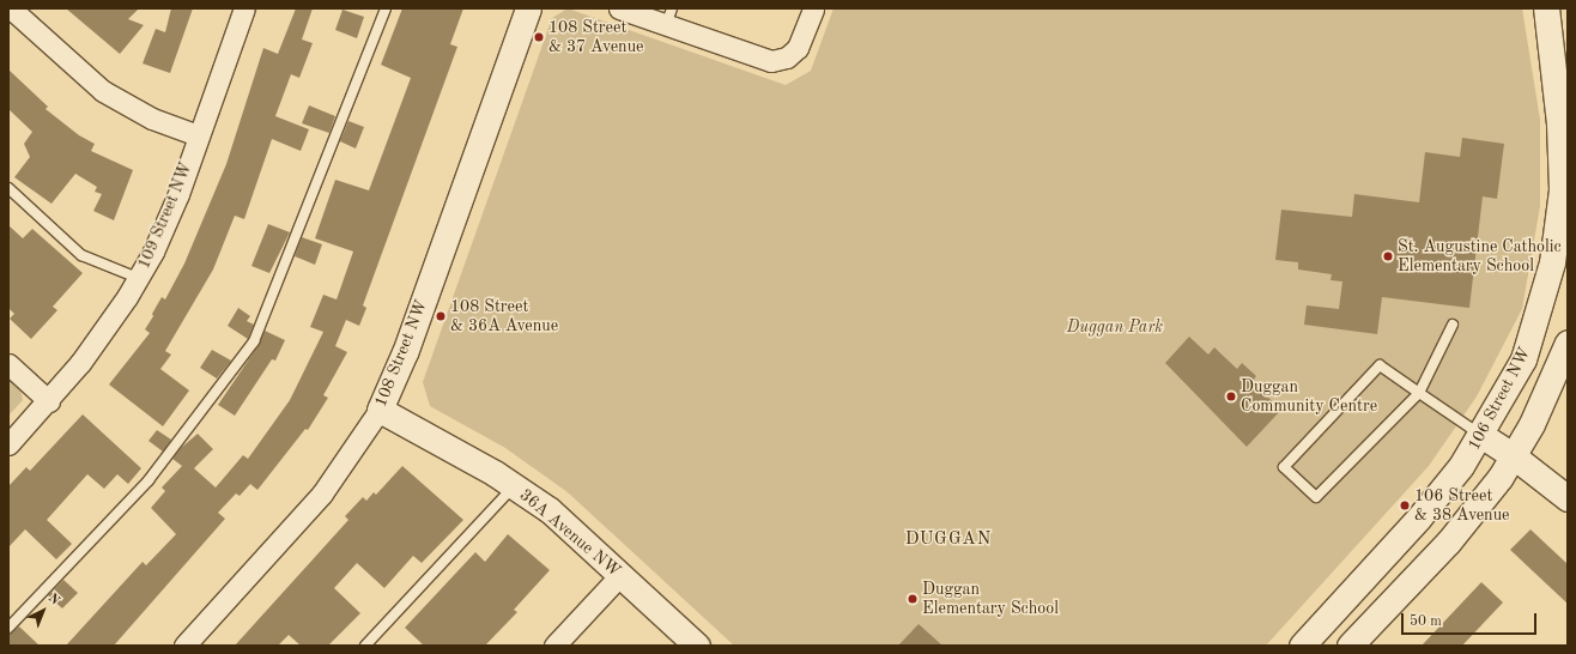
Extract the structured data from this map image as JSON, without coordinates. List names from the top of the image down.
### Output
{
  "streets": {
    "street": [
      "109 Street NW",
      "108 Street NW",
      "106 Street NW",
      "36A Avenue NW"
    ]
  },
  "crossings": [
    ["108 Street NW", "36A Avenue NW"]
  ],
  "districts": ["DUGGAN"],
  "parks": ["Duggan Park"],
  "places": [
    "108 Street & 37 Avenue",
    "St. Augustine Catholic Elementary School",
    "108 Street & 36A Avenue",
    "Duggan Community Centre",
    "106 Street & 38 Avenue",
    "Duggan Elementary School"
  ],
  "scale_bar": "50 m",
  "north": "top right"
}
